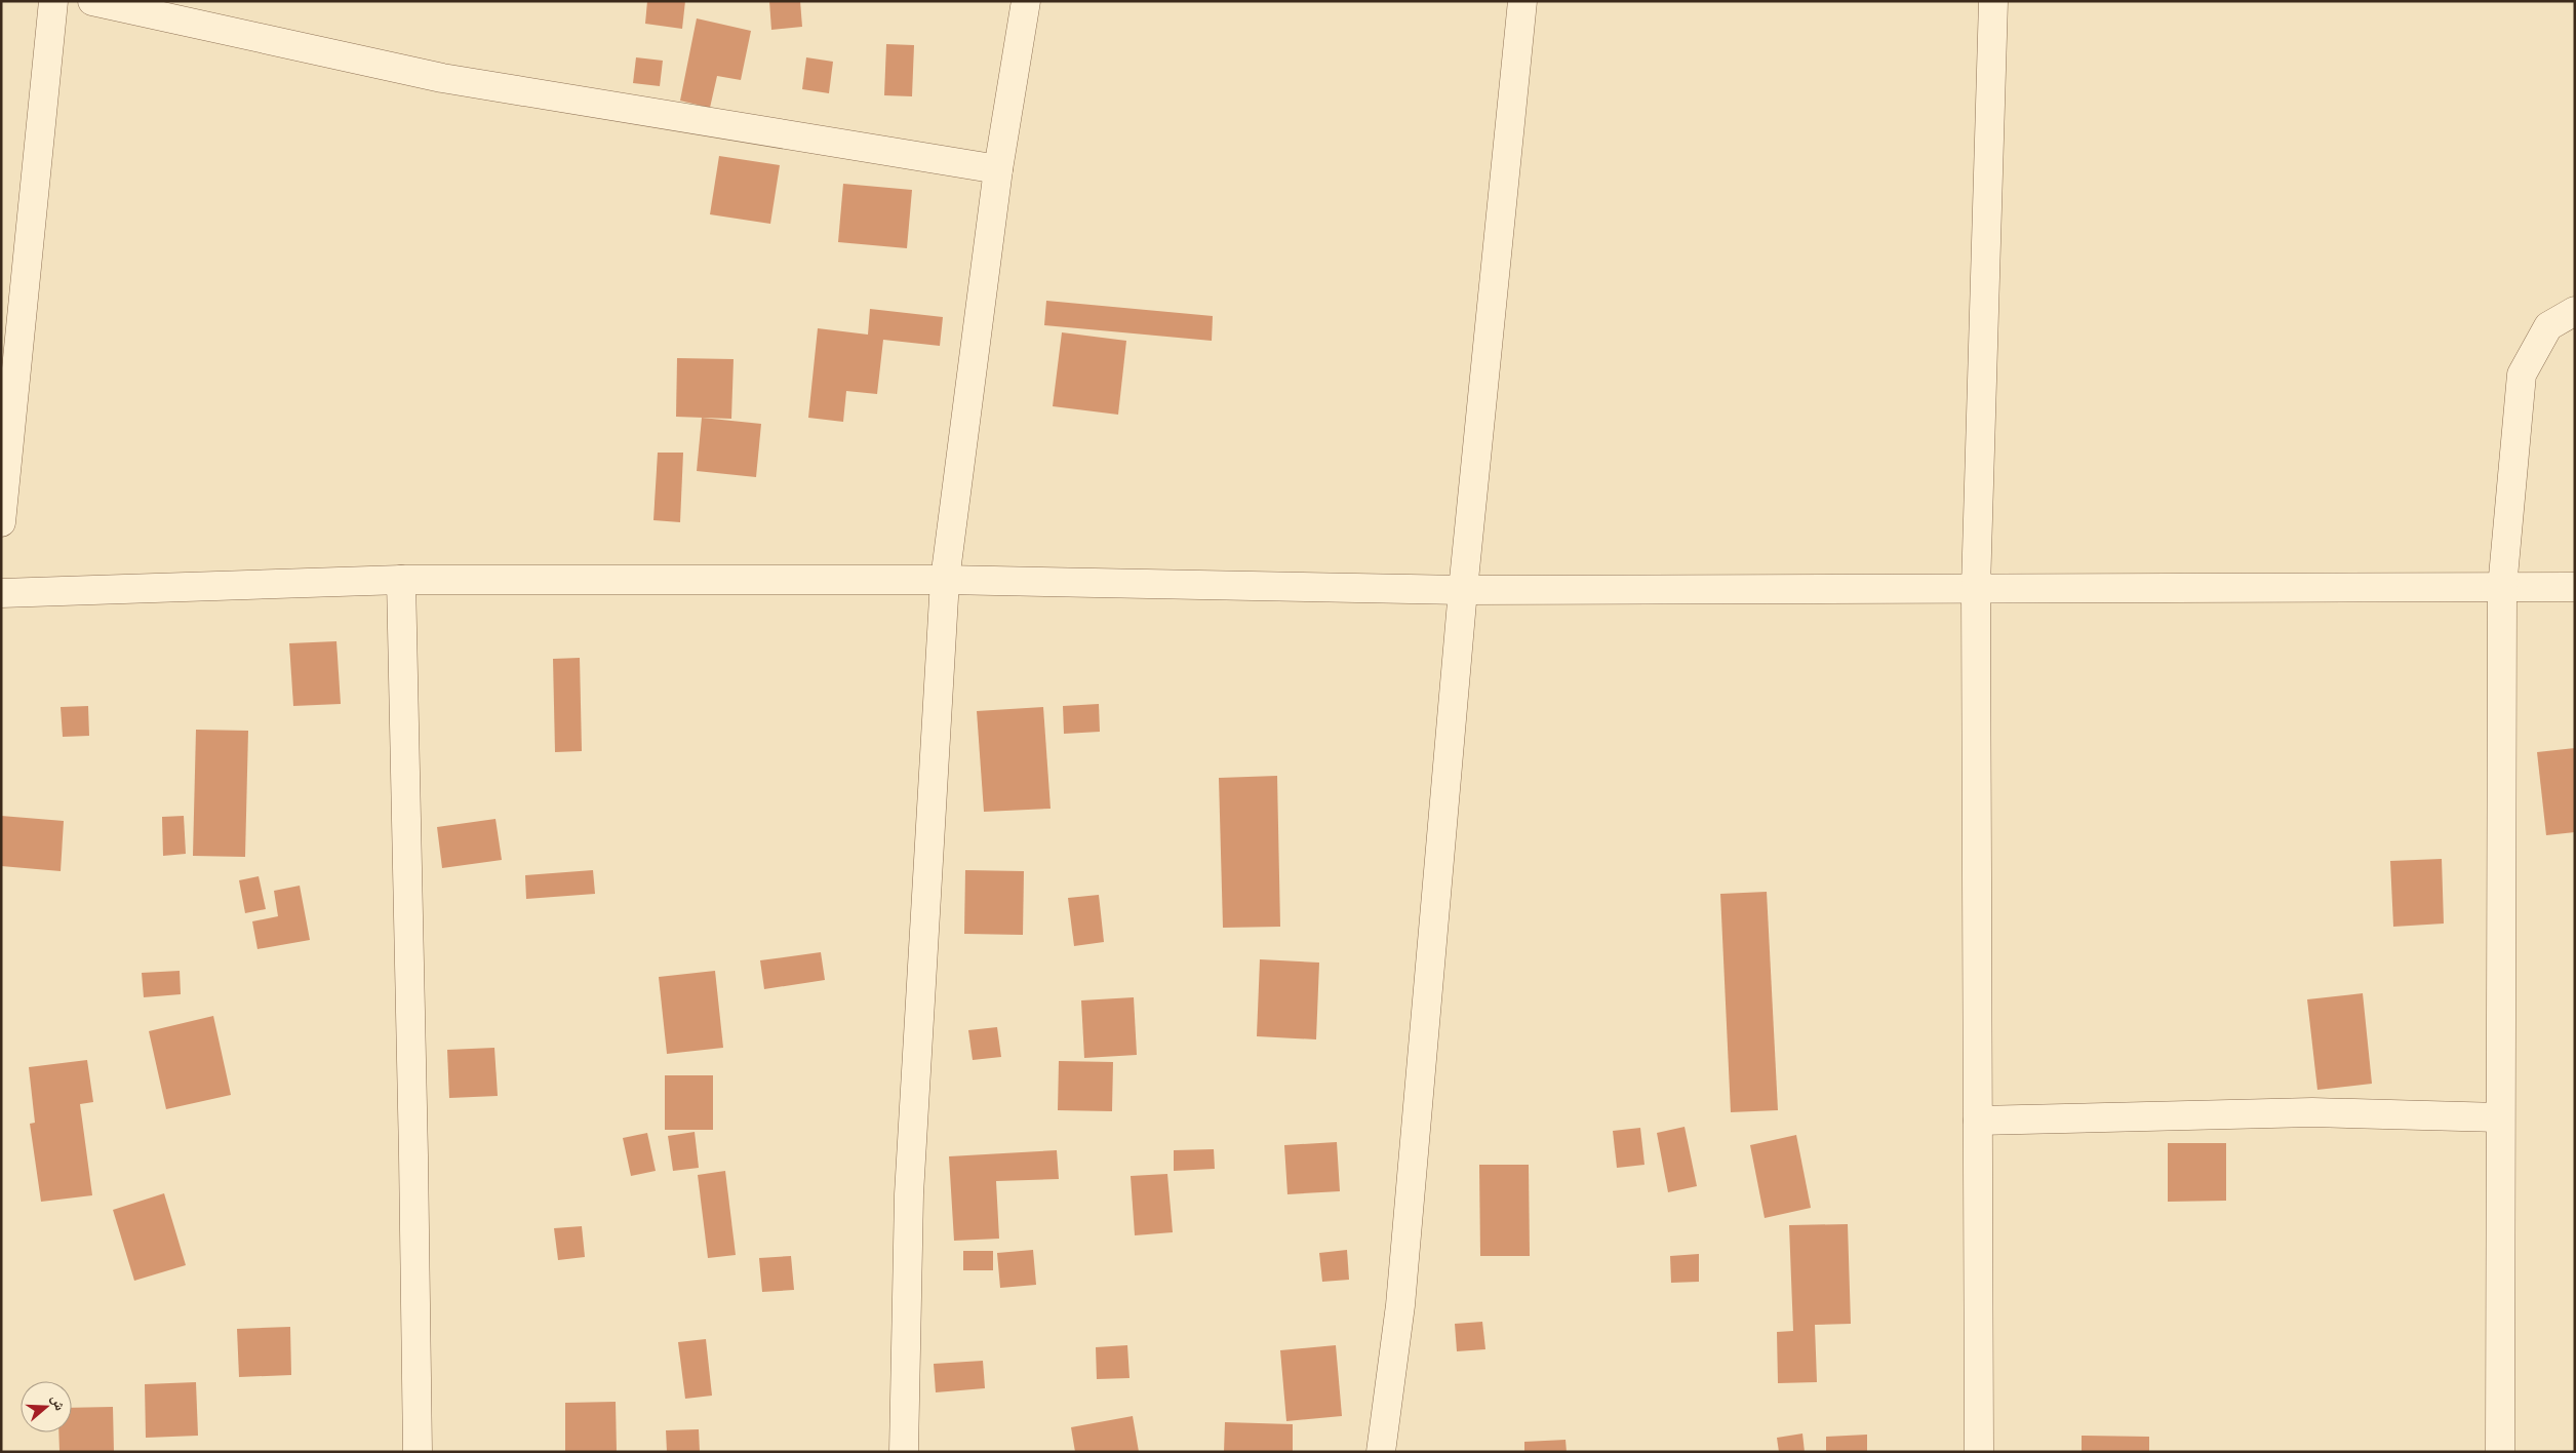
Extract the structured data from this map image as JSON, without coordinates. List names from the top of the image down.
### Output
{
  "north": "right"
}
